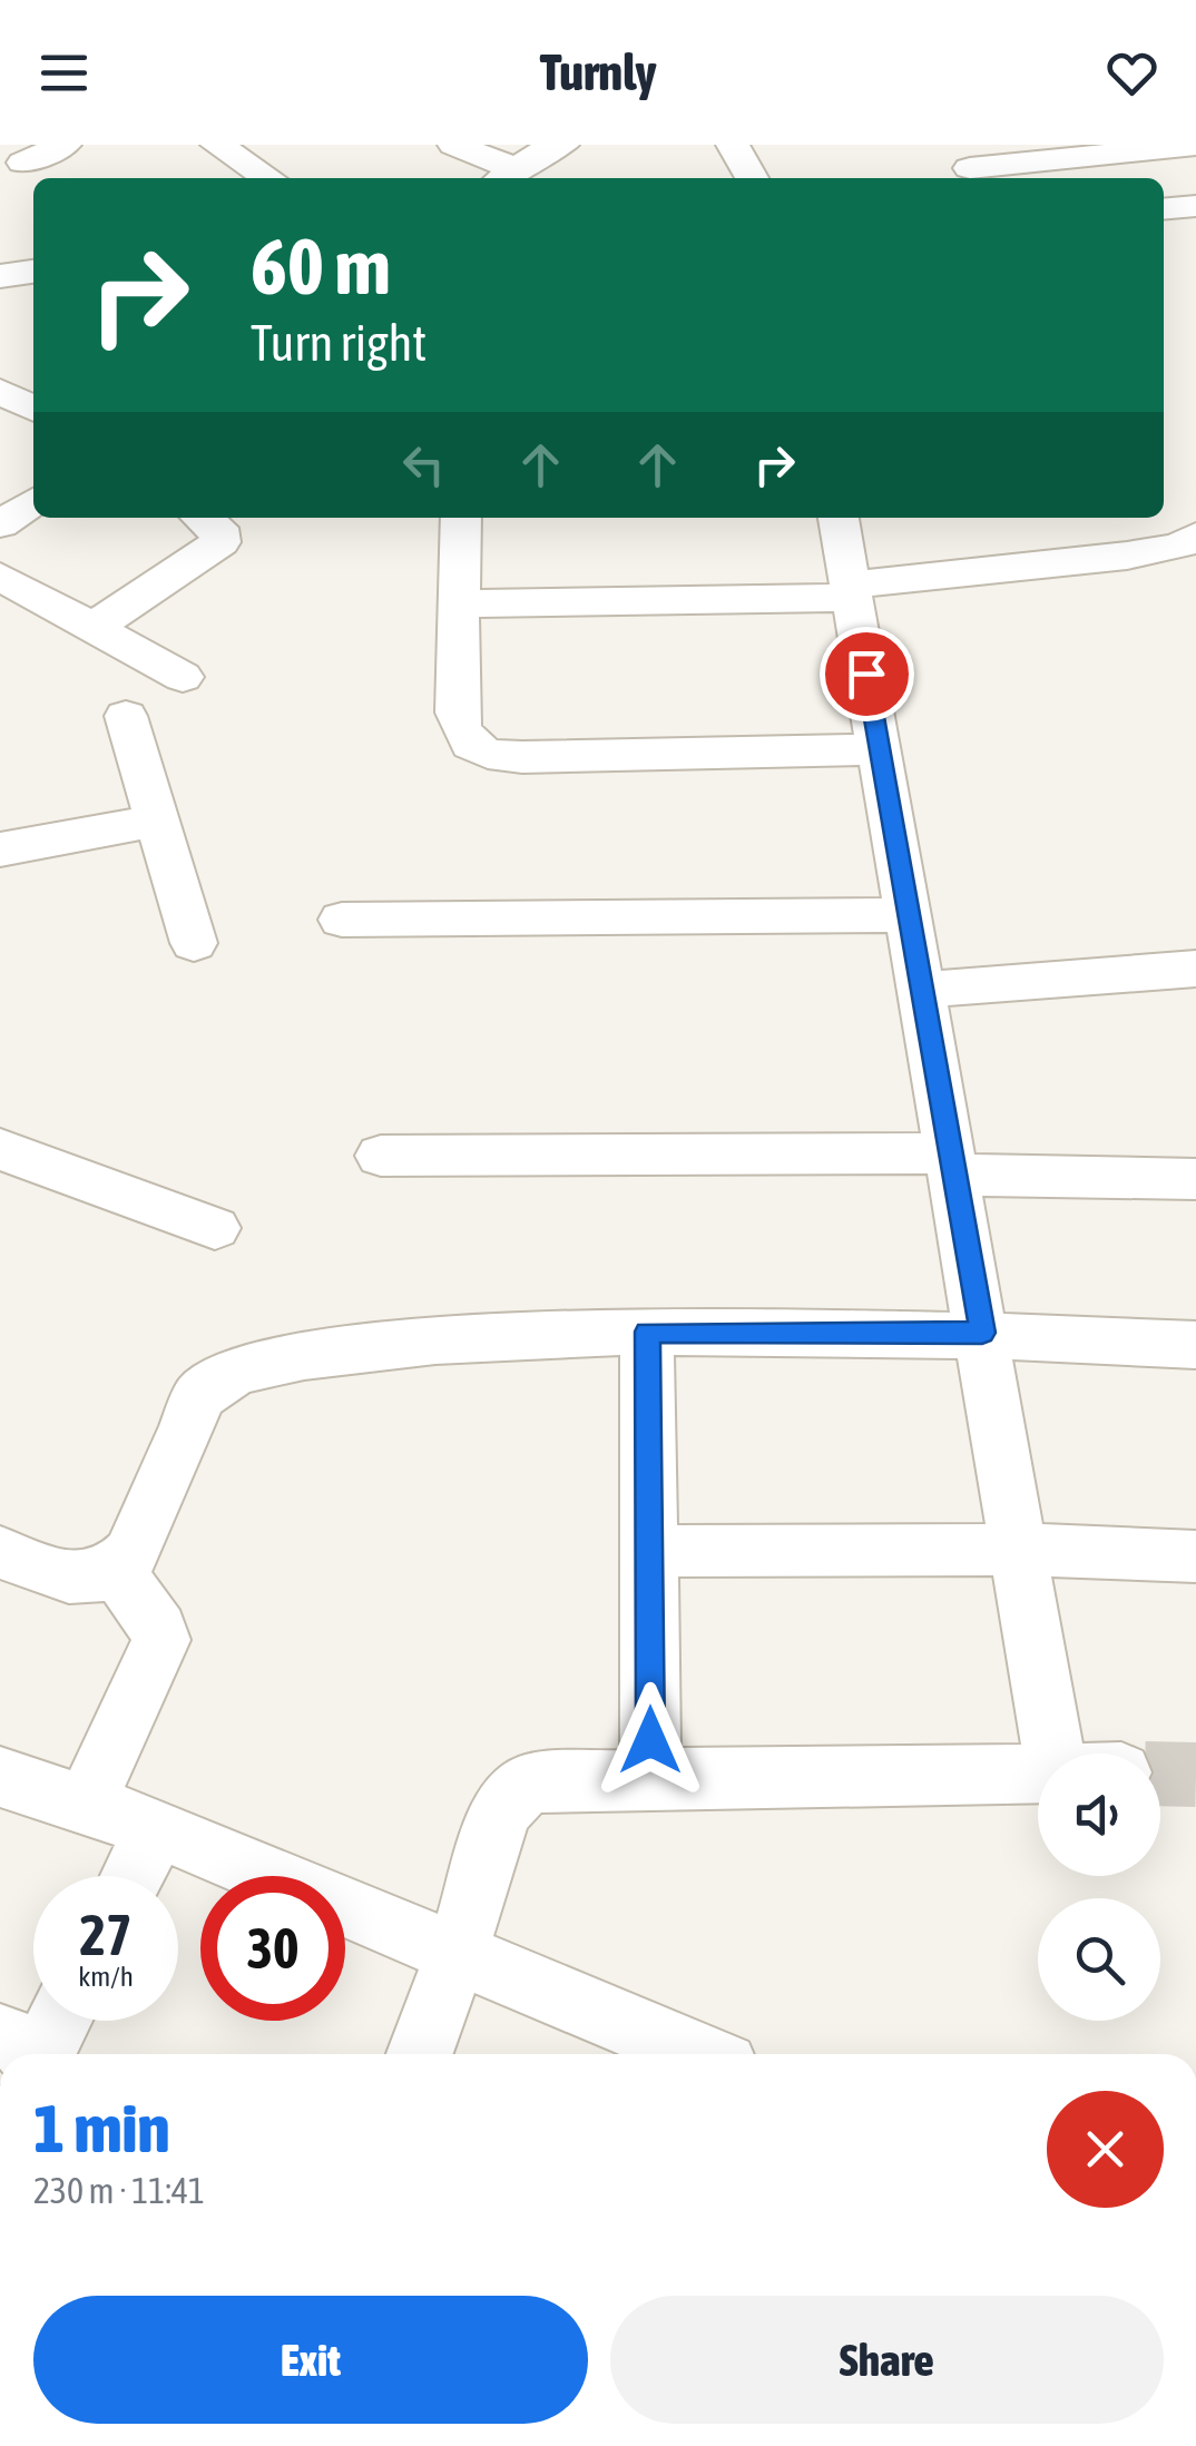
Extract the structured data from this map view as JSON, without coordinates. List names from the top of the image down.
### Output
{
  "page": {
    "header": "Turnly",
    "turn": ["60 m", "Turn right"],
    "speed": "27 km/h",
    "limit": "30",
    "heading": ["1 min", "230 m · 11:41"],
    "buttons": ["Exit", "Share"]
  }
}
